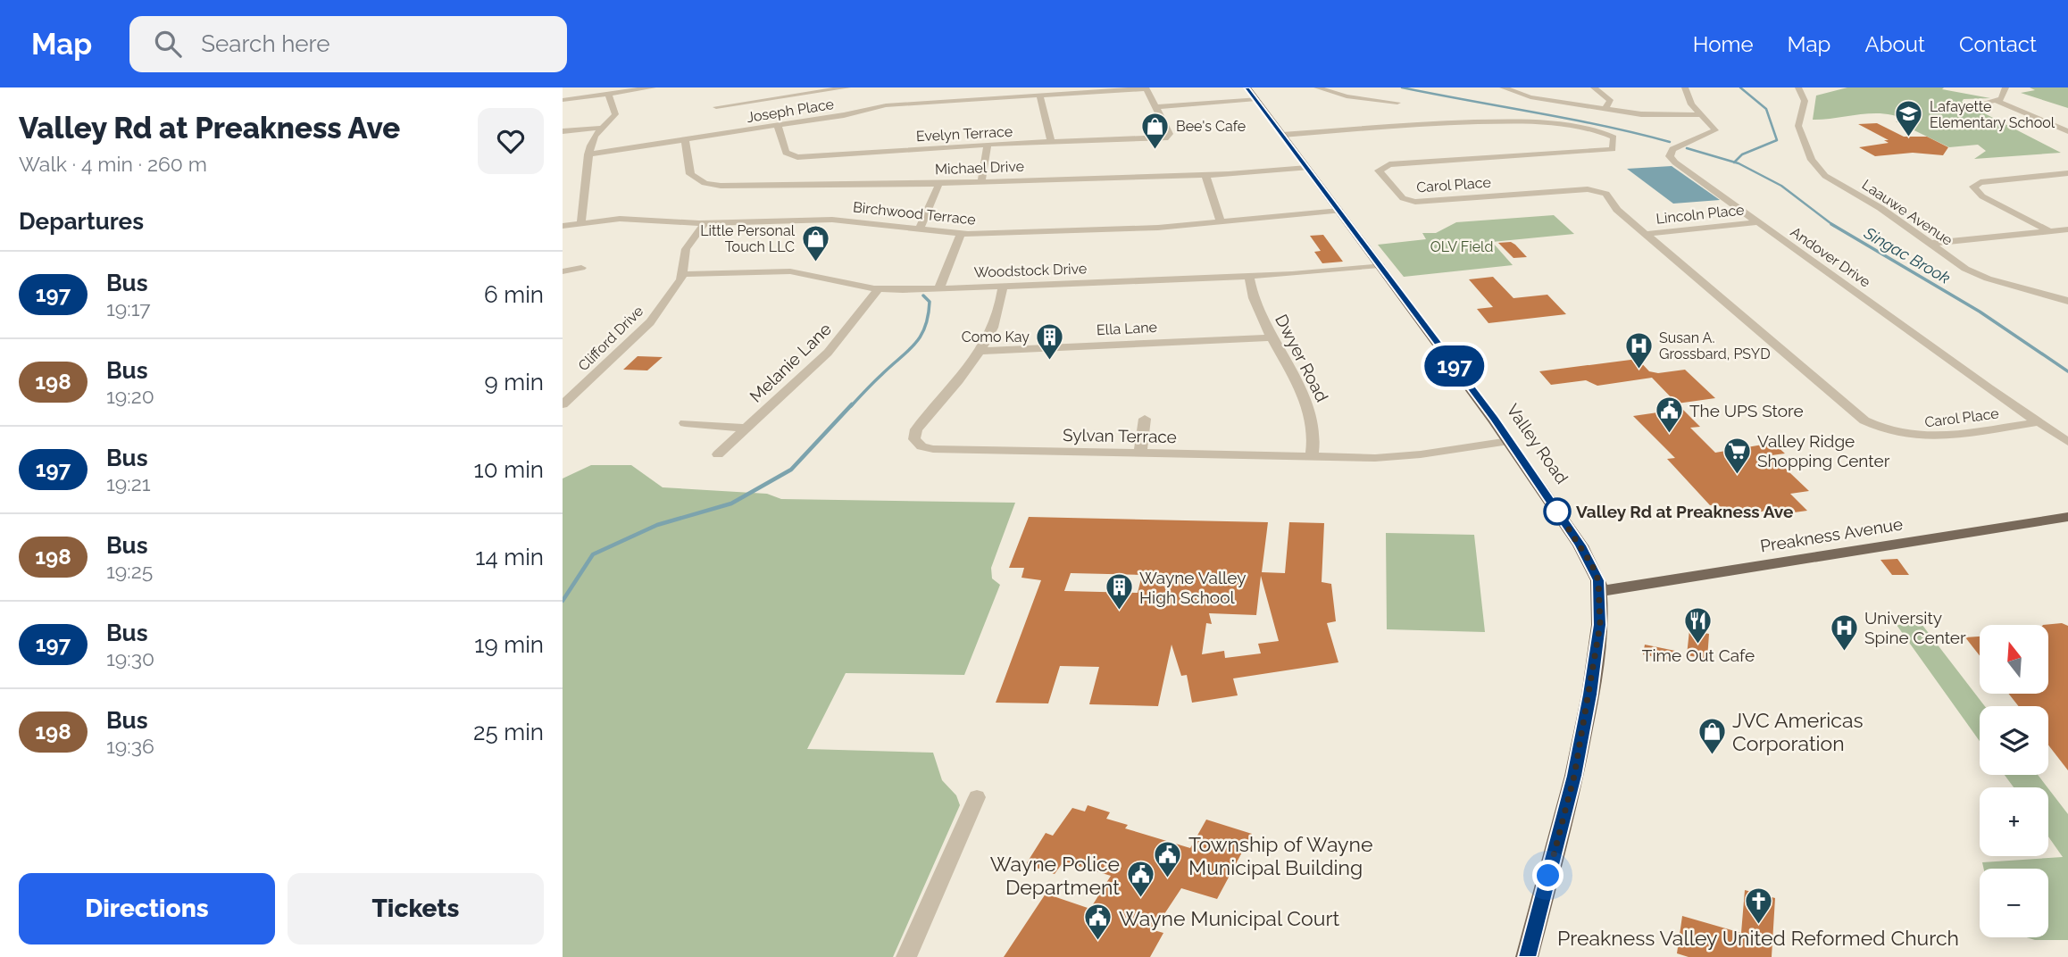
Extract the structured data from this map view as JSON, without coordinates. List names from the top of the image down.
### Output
{
  "streets": {
    "main road": ["Valley Road", "Preakness Avenue"],
    "street": [
      "Joseph Place",
      "Evelyn Terrace",
      "Michael Drive",
      "Carol Place",
      "Laauwe Avenue",
      "Birchwood Terrace",
      "Lincoln Place",
      "Andover Drive",
      "Woodstock Drive",
      "Ella Lane",
      "Clifford Drive",
      "Dwyer Road",
      "Melanie Lane",
      "Sylvan Terrace"
    ]
  },
  "crossings": [
    ["Joseph Place", "Evelyn Terrace"],
    ["Joseph Place", "Michael Drive"],
    ["Michael Drive", "Valley Road"],
    ["Carol Place", "Lincoln Place"],
    ["Carol Place", "Andover Drive"],
    ["Carol Place", "Valley Road"],
    ["Birchwood Terrace", "Clifford Drive"],
    ["Birchwood Terrace", "Valley Road"],
    ["Lincoln Place", "Andover Drive"],
    ["Woodstock Drive", "Clifford Drive"],
    ["Woodstock Drive", "Dwyer Road"],
    ["Woodstock Drive", "Melanie Lane"],
    ["Woodstock Drive", "Sylvan Terrace"],
    ["Woodstock Drive", "Valley Road"],
    ["Ella Lane", "Dwyer Road"],
    ["Ella Lane", "Sylvan Terrace"],
    ["Dwyer Road", "Sylvan Terrace"],
    ["Sylvan Terrace", "Valley Road"],
    ["Valley Road", "Preakness Avenue"]
  ],
  "water": ["Singac Brook"],
  "parks": ["OLV Field"],
  "places": {
    "school or university": ["Lafayette Elementary School"],
    "shop": ["Bee's Cafe", "Little Personal Touch LLC", "JVC Americas Corporation"],
    "building": ["Como Kay", "Wayne Valley High School"],
    "hospital": ["Susan A. Grossbard, PSYD", "University Spine Center"],
    "public building": [
      "The UPS Store",
      "Township of Wayne Municipal Building",
      "Wayne Police Department",
      "Wayne Municipal Court"
    ],
    "supermarket": ["Valley Ridge Shopping Center"],
    "other": ["Valley Rd at Preakness Ave"],
    "restaurant": ["Time Out Cafe"],
    "church": ["Preakness Valley United Reformed Church"]
  },
  "lines": ["bus line 197"],
  "north": "top",
  "page": {
    "header": "Map",
    "search": "Search here",
    "nav": [
      "Home",
      "Map",
      "About",
      "Contact"
    ],
    "heading": [
      ["Valley Rd at Preakness Ave", "Walk · 4 min · 260 m"],
      "Departures"
    ],
    "on_map": "197",
    "list": [
      {
        "mark": "197",
        "name": "Bus",
        "note": "19:17",
        "value": "6 min"
      },
      {
        "mark": "198",
        "name": "Bus",
        "note": "19:20",
        "value": "9 min"
      },
      {
        "mark": "197",
        "name": "Bus",
        "note": "19:21",
        "value": "10 min"
      },
      {
        "mark": "198",
        "name": "Bus",
        "note": "19:25",
        "value": "14 min"
      },
      {
        "mark": "197",
        "name": "Bus",
        "note": "19:30",
        "value": "19 min"
      },
      {
        "mark": "198",
        "name": "Bus",
        "note": "19:36",
        "value": "25 min"
      }
    ],
    "map_buttons": ["+", "−"],
    "buttons": ["Directions", "Tickets"]
  }
}
